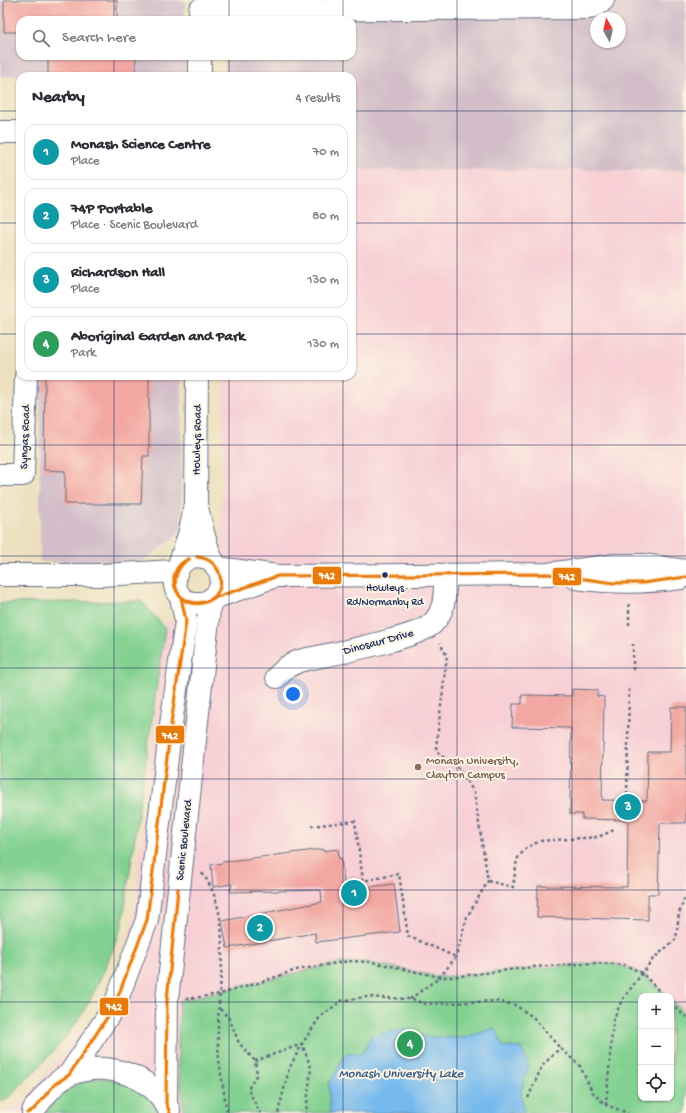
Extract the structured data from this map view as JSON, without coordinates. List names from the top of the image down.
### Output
{
  "streets": {
    "street": [
      "Syngas Road",
      "Howleys Road",
      "Dinosaur Drive",
      "Scenic Boulevard"
    ]
  },
  "crossings": [
    ["Howleys Road", "Scenic Boulevard"]
  ],
  "water": ["Monash University Lake"],
  "places": ["Howleys Rd/Normanby Rd", "Monash University, Clayton Campus"],
  "lines": ["transit line 742"],
  "north": "top",
  "page": {
    "search": "Search here",
    "heading": ["Nearby", "4 results"],
    "list": [
      {
        "mark": "1",
        "name": "Monash Science Centre",
        "note": "Place",
        "value": "70 m"
      },
      {
        "mark": "2",
        "name": "74P Portable",
        "note": "Place · Scenic Boulevard",
        "value": "80 m"
      },
      {
        "mark": "3",
        "name": "Richardson Hall",
        "note": "Place",
        "value": "130 m"
      },
      {
        "mark": "4",
        "name": "Aboriginal Garden and Park",
        "note": "Park",
        "value": "130 m"
      }
    ],
    "pins": [
      "3",
      "1",
      "2",
      "4"
    ],
    "map_buttons": ["+", "−"]
  }
}
